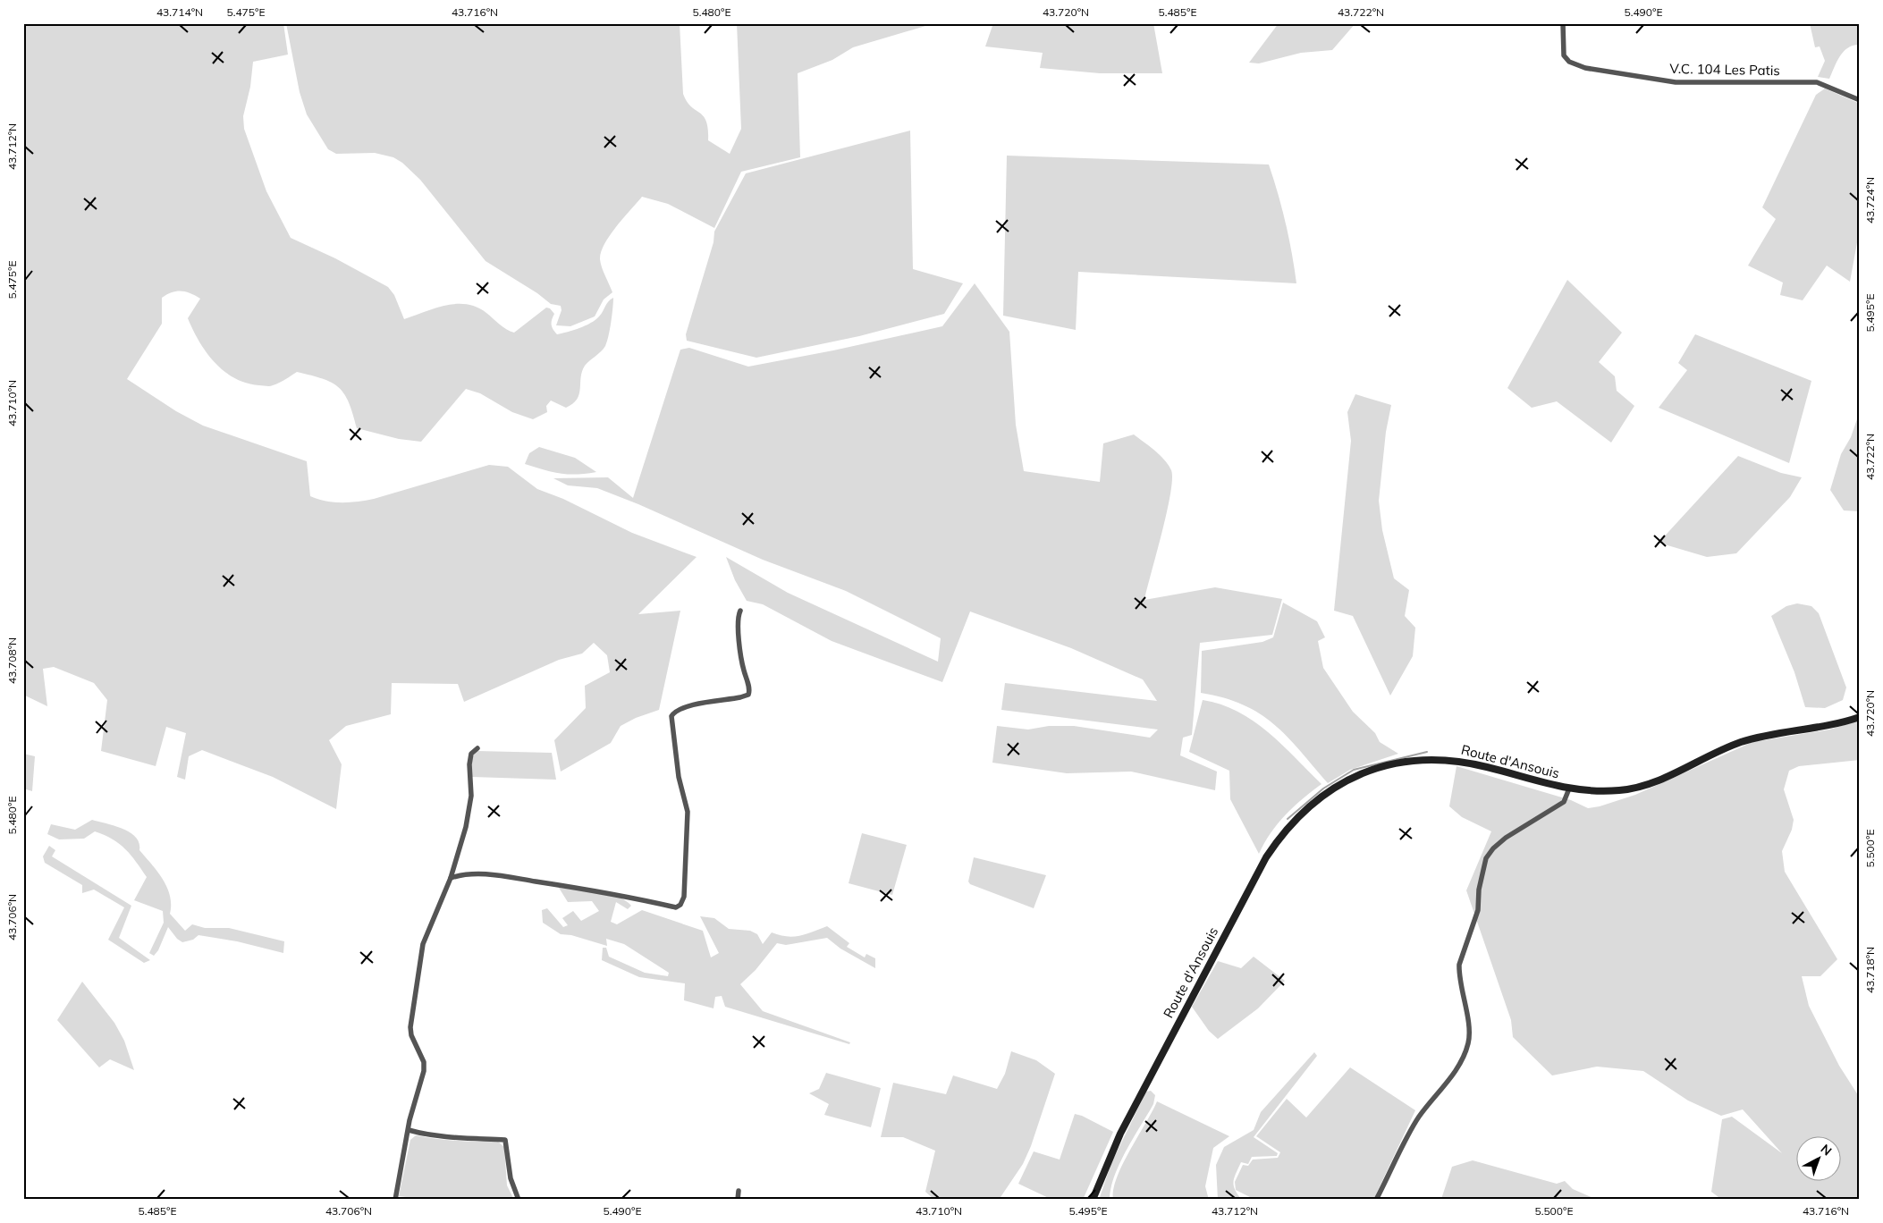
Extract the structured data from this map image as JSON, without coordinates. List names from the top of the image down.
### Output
{
  "streets": {
    "street": ["V.C. 104 Les Patis", "Route d'Ansouis"]
  },
  "north": "top right",
  "coordinates": [
    "43.714°N",
    "5.475°E",
    "43.716°N",
    "5.480°E",
    "43.720°N",
    "5.485°E",
    "43.722°N",
    "5.490°E",
    "43.712°N",
    "43.724°N",
    "5.495°E",
    "43.710°N",
    "43.708°N",
    "5.500°E",
    "43.706°N",
    "43.718°N"
  ]
}
